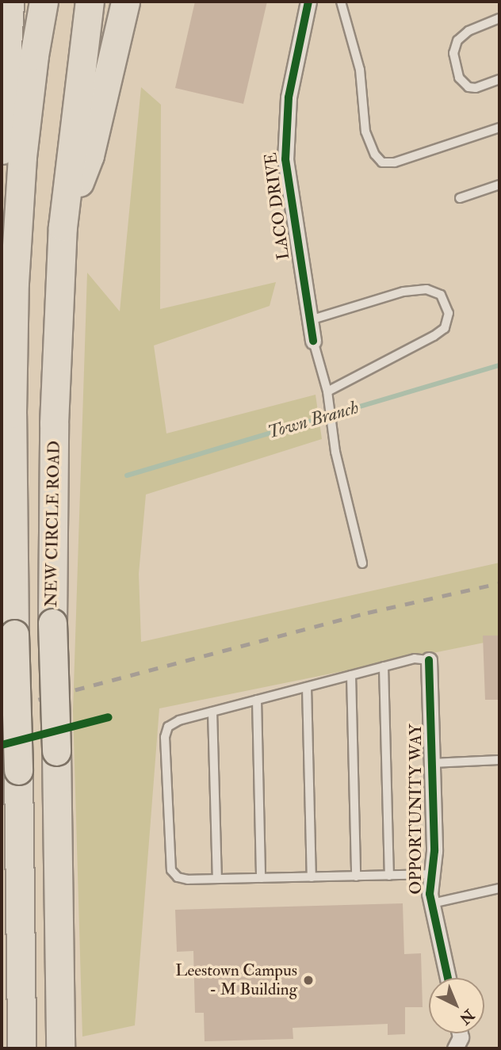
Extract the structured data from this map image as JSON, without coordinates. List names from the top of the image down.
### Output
{
  "streets": {
    "highway": ["NEW CIRCLE ROAD"],
    "street": ["LACO DRIVE", "OPPORTUNITY WAY"]
  },
  "water": ["Town Branch"],
  "places": ["Leestown Campus - M Building"],
  "north": "bottom right"
}
